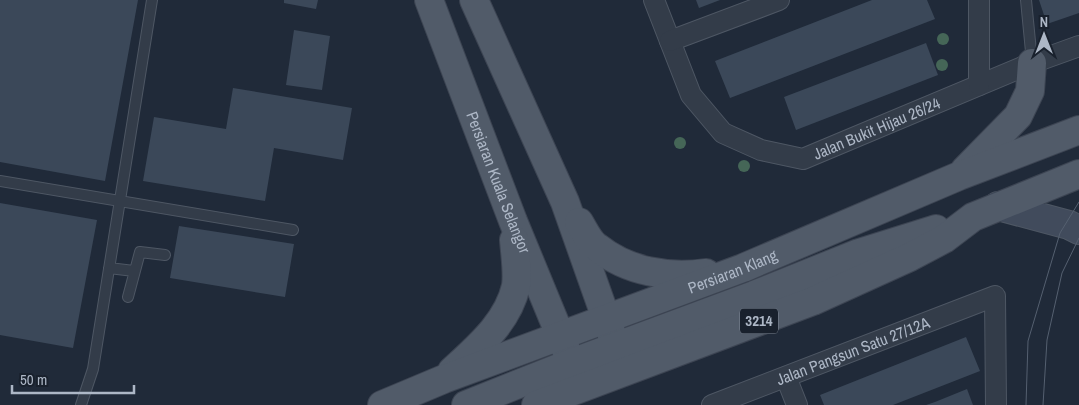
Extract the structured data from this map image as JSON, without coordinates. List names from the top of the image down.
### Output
{
  "streets": {
    "main road": ["Persiaran Kuala Selangor", "Persiaran Klang", "3214"],
    "street": ["Jalan Bukit Hijau 26/24", "Jalan Pangsun Satu 27/12A"]
  },
  "crossings": [
    ["Persiaran Kuala Selangor", "Persiaran Klang"]
  ],
  "scale_bar": "50 m",
  "north": "top"
}
